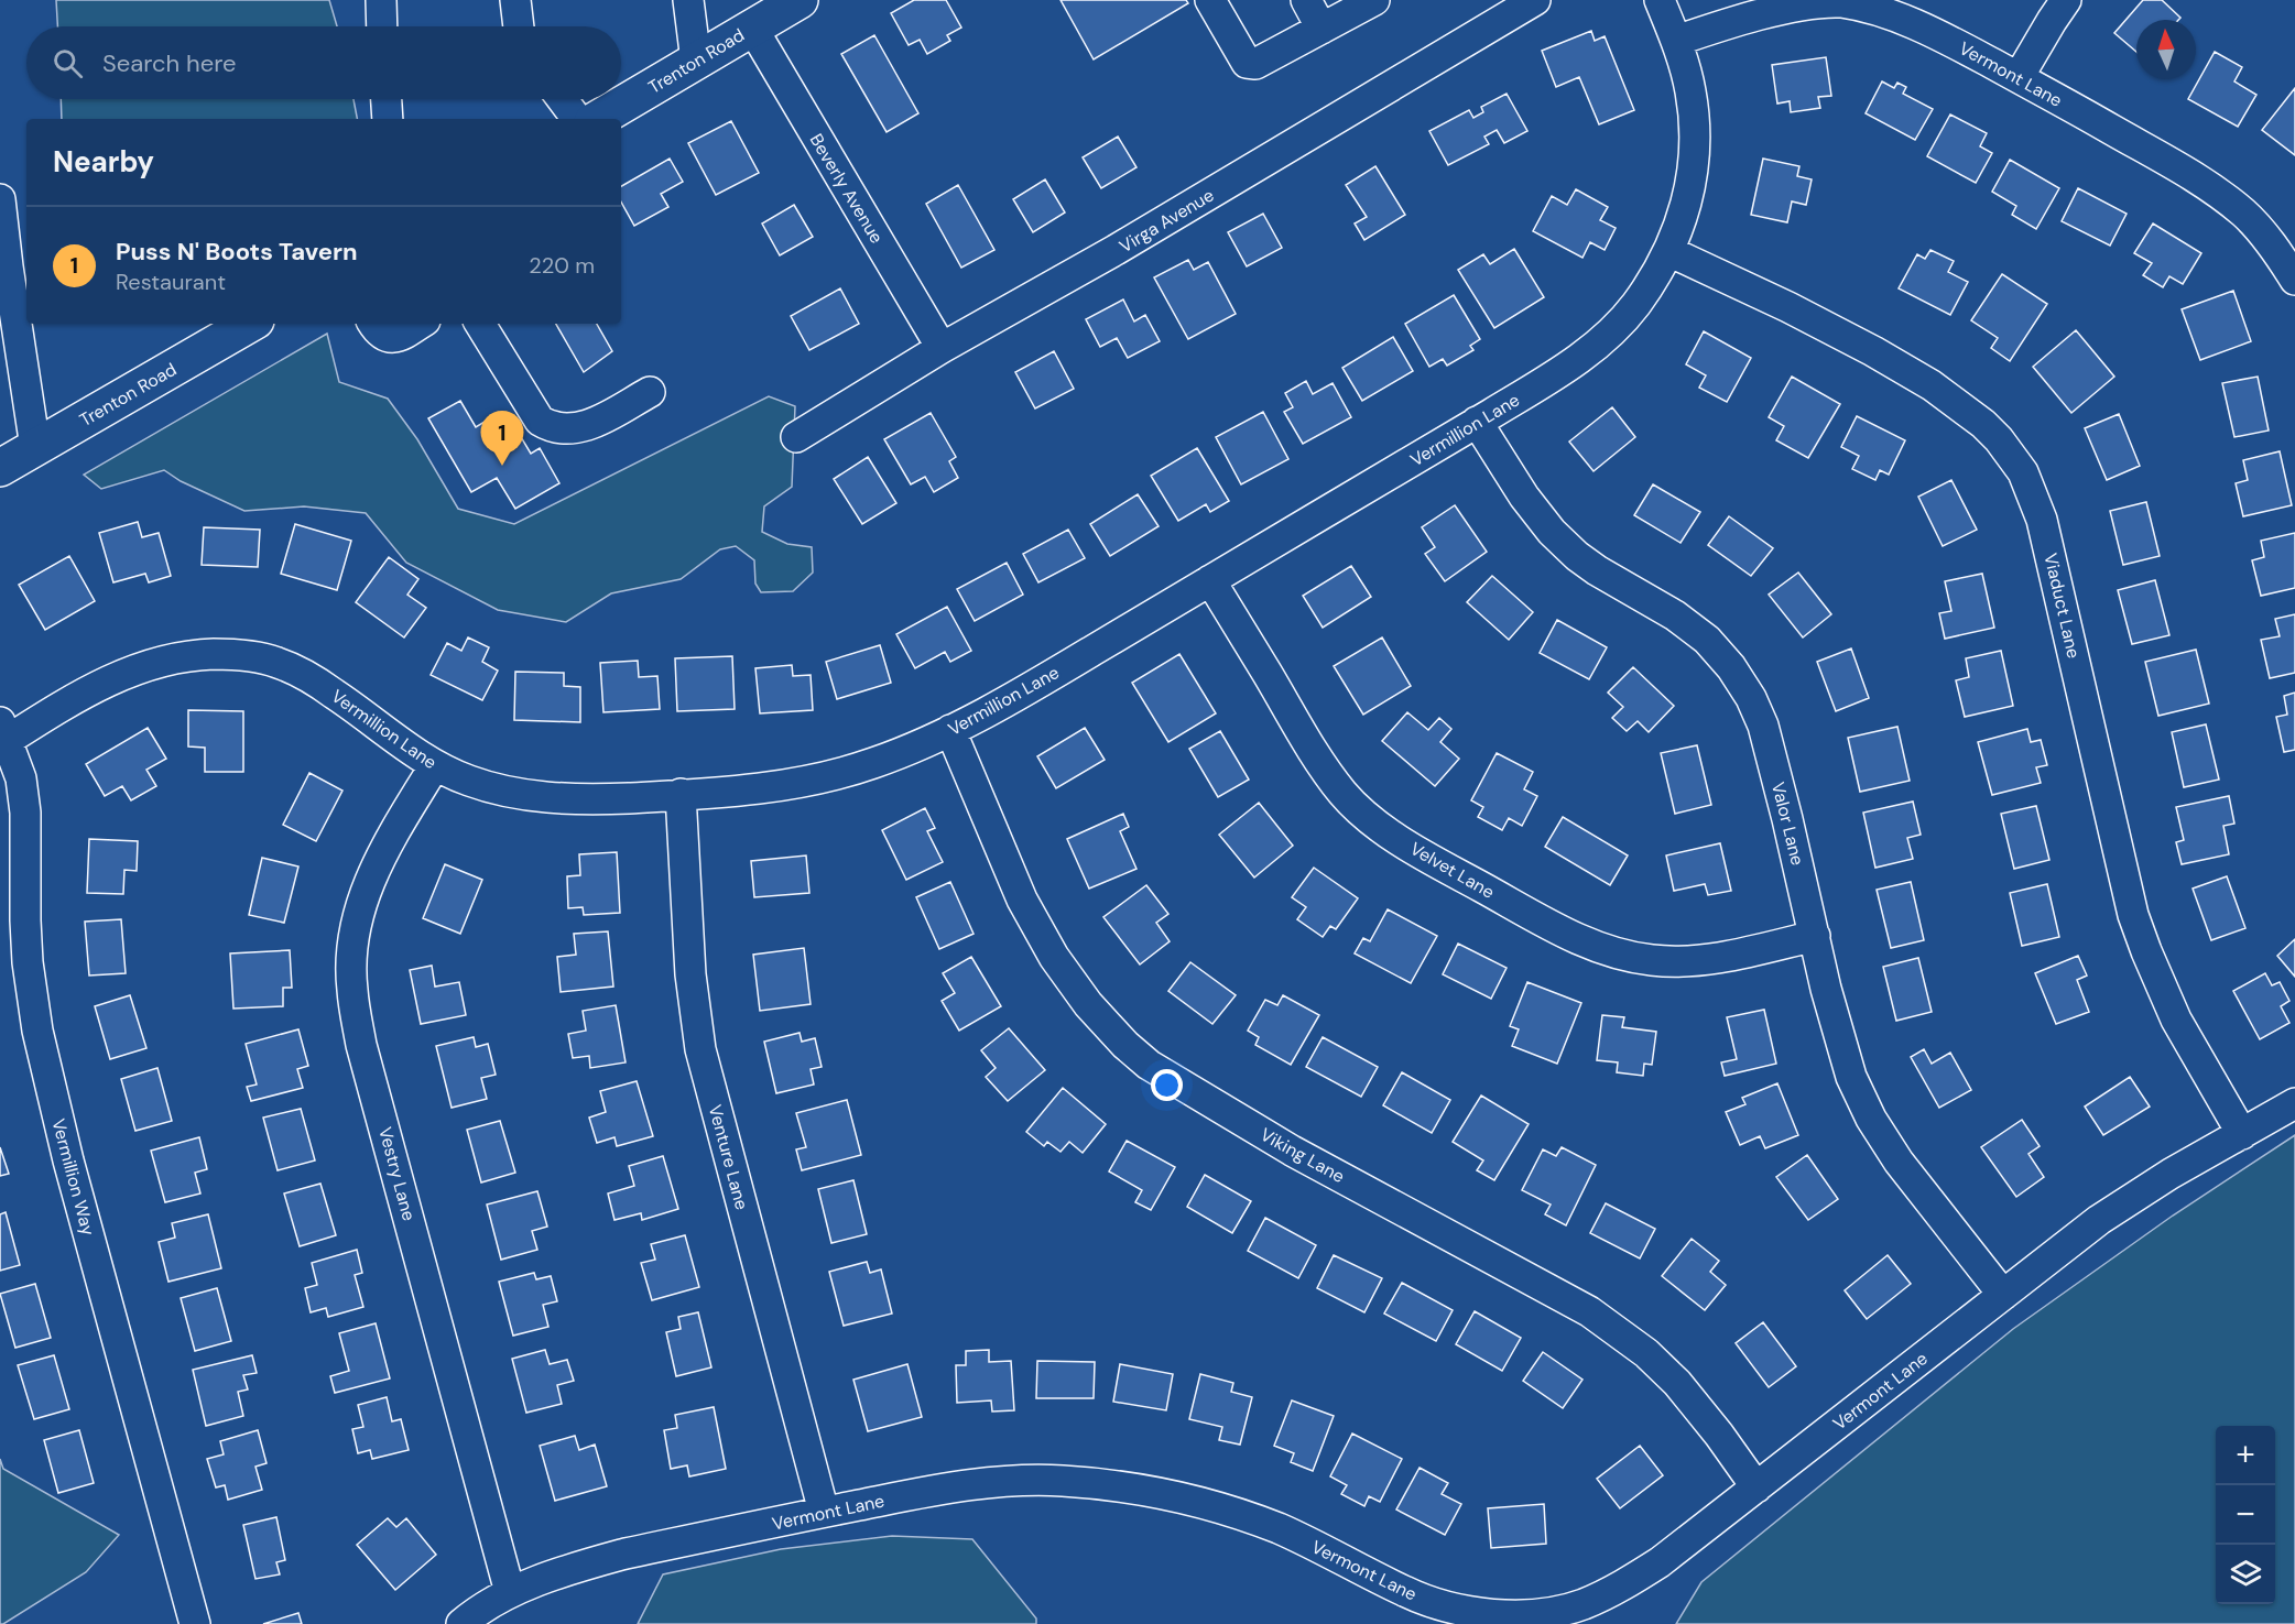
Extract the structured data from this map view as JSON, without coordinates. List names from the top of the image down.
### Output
{
  "streets": {
    "main road": ["Trenton Road"],
    "street": [
      "Vermont Lane",
      "Beverly Avenue",
      "Virga Avenue",
      "Vermillion Lane",
      "Viaduct Lane",
      "Valor Lane",
      "Velvet Lane",
      "Viking Lane",
      "Venture Lane",
      "Vestry Lane",
      "Vermillion Way"
    ]
  },
  "crossings": [
    ["Trenton Road", "Beverly Avenue"],
    ["Vermont Lane", "Vermillion Lane"],
    ["Vermont Lane", "Viaduct Lane"],
    ["Vermont Lane", "Valor Lane"],
    ["Vermont Lane", "Viking Lane"],
    ["Vermont Lane", "Venture Lane"],
    ["Vermont Lane", "Vestry Lane"],
    ["Beverly Avenue", "Virga Avenue"],
    ["Vermillion Lane", "Viaduct Lane"],
    ["Vermillion Lane", "Valor Lane"],
    ["Vermillion Lane", "Velvet Lane"],
    ["Vermillion Lane", "Viking Lane"],
    ["Vermillion Lane", "Venture Lane"],
    ["Vermillion Lane", "Vestry Lane"],
    ["Vermillion Lane", "Vermillion Way"],
    ["Valor Lane", "Velvet Lane"]
  ],
  "north": "top",
  "page": {
    "search": "Search here",
    "heading": "Nearby",
    "list": [
      {
        "mark": "1",
        "name": "Puss N' Boots Tavern",
        "note": "Restaurant",
        "value": "220 m"
      }
    ],
    "pins": "1",
    "map_buttons": ["+", "−"]
  }
}
